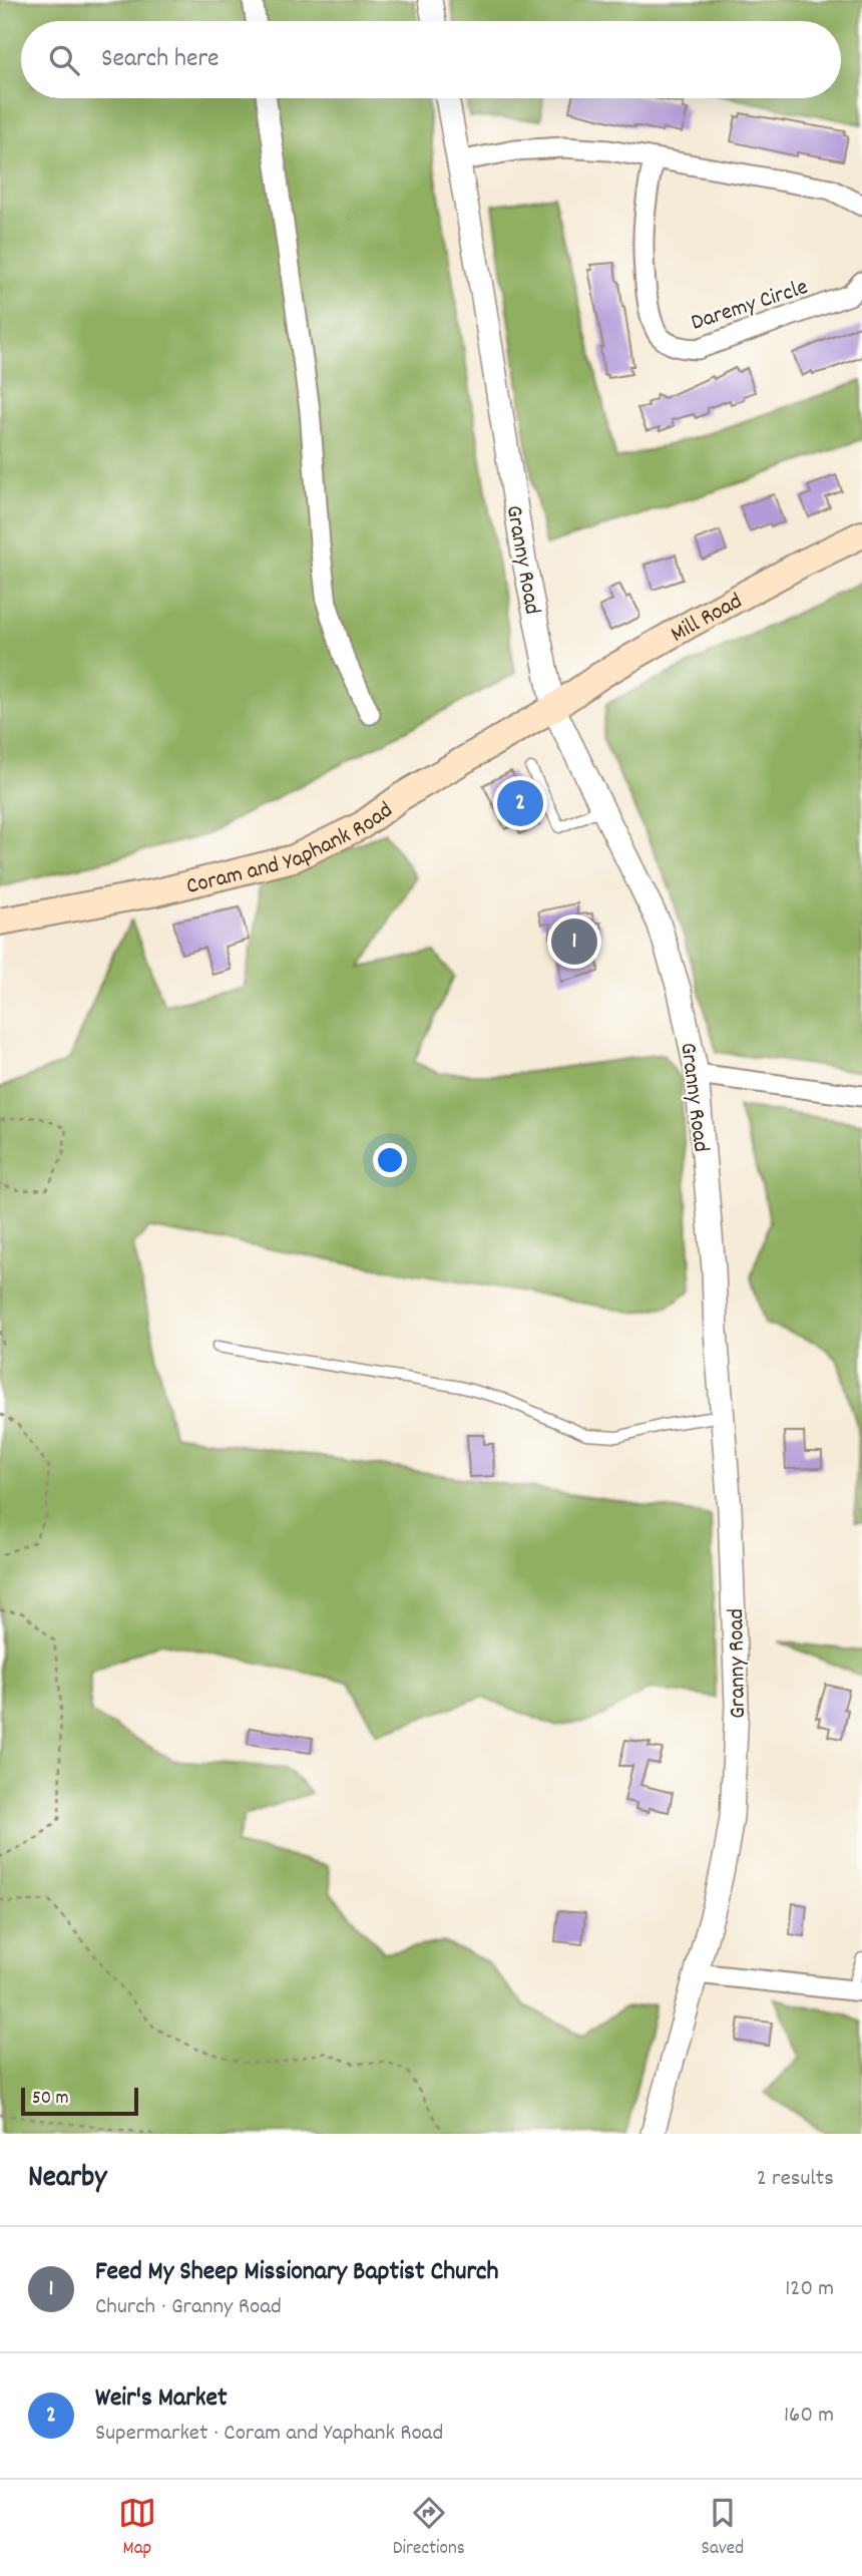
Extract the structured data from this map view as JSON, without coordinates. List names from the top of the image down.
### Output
{
  "streets": {
    "main road": ["Mill Road", "Coram and Yaphank Road"],
    "street": ["Daremy Circle", "Granny Road"]
  },
  "crossings": [
    ["Granny Road", "Mill Road"],
    ["Granny Road", "Coram and Yaphank Road"],
    ["Mill Road", "Coram and Yaphank Road"]
  ],
  "scale_bar": "50 m",
  "page": {
    "search": "Search here",
    "pins": ["2", "1"],
    "scale": "50 m",
    "heading": ["Nearby", "2 results"],
    "list": [
      {
        "mark": "1",
        "name": "Feed My Sheep Missionary Baptist Church",
        "note": "Church · Granny Road",
        "value": "120 m"
      },
      {
        "mark": "2",
        "name": "Weir's Market",
        "note": "Supermarket · Coram and Yaphank Road",
        "value": "160 m"
      }
    ],
    "nav": ["Map", "Directions", "Saved"]
  }
}
